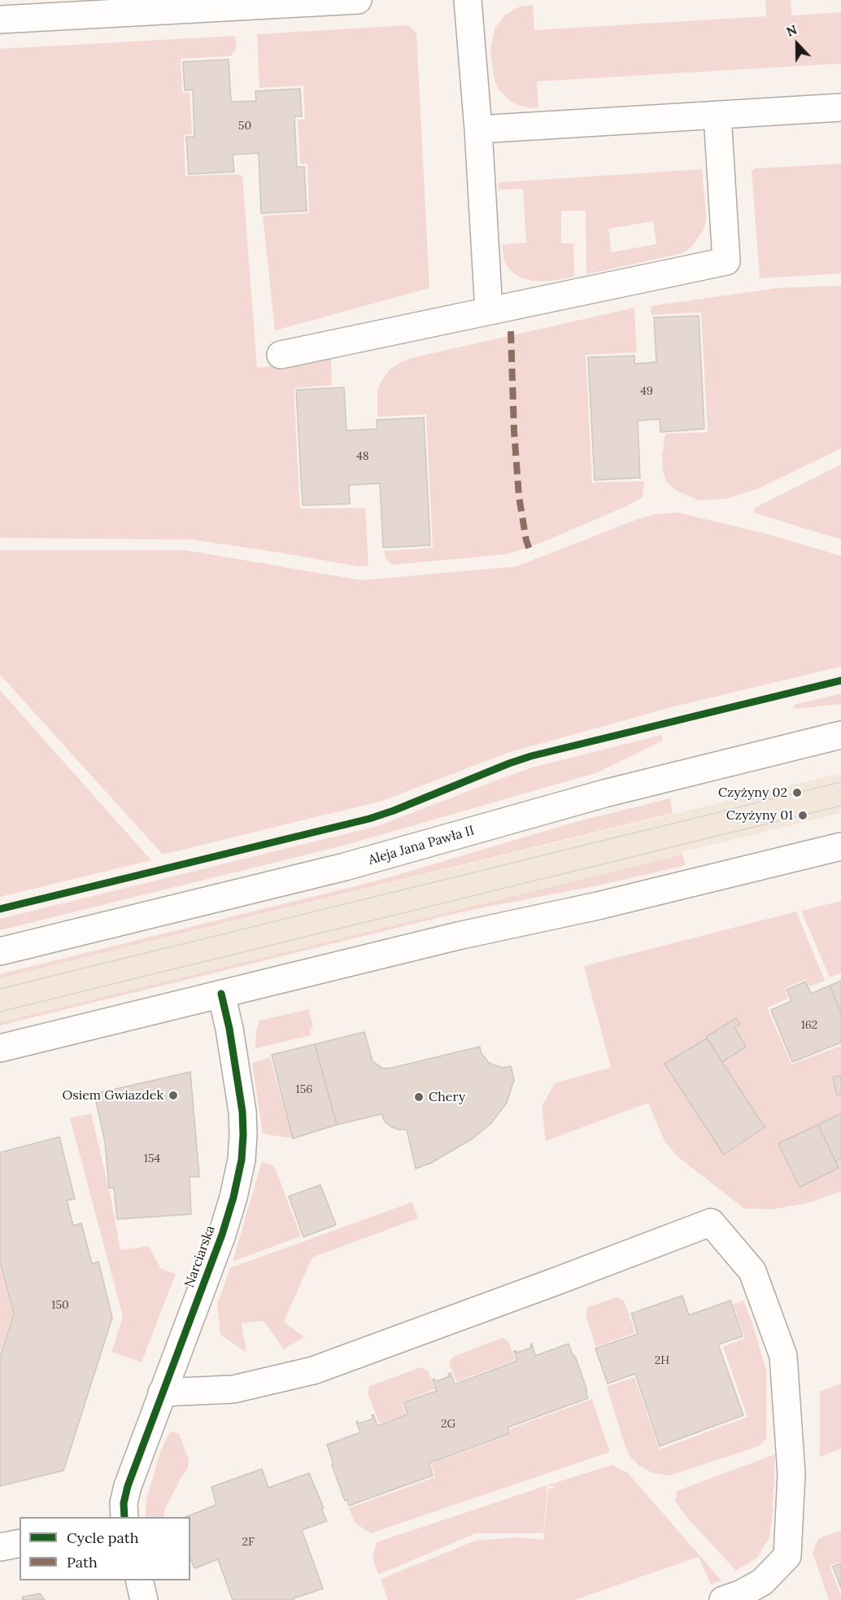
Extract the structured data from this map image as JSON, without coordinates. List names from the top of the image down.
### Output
{
  "streets": {
    "main road": ["Aleja Jana Pawła II", "Narciarska"]
  },
  "places": [
    "Czyżyny 02",
    "Czyżyny 01",
    "Osiem Gwiazdek",
    "Chery"
  ],
  "house_numbers": [
    "50",
    "49",
    "48",
    "162",
    "156",
    "154",
    "150",
    "2H",
    "2G",
    "2F"
  ],
  "legend": ["Cycle path", "Path"],
  "north": "top"
}
